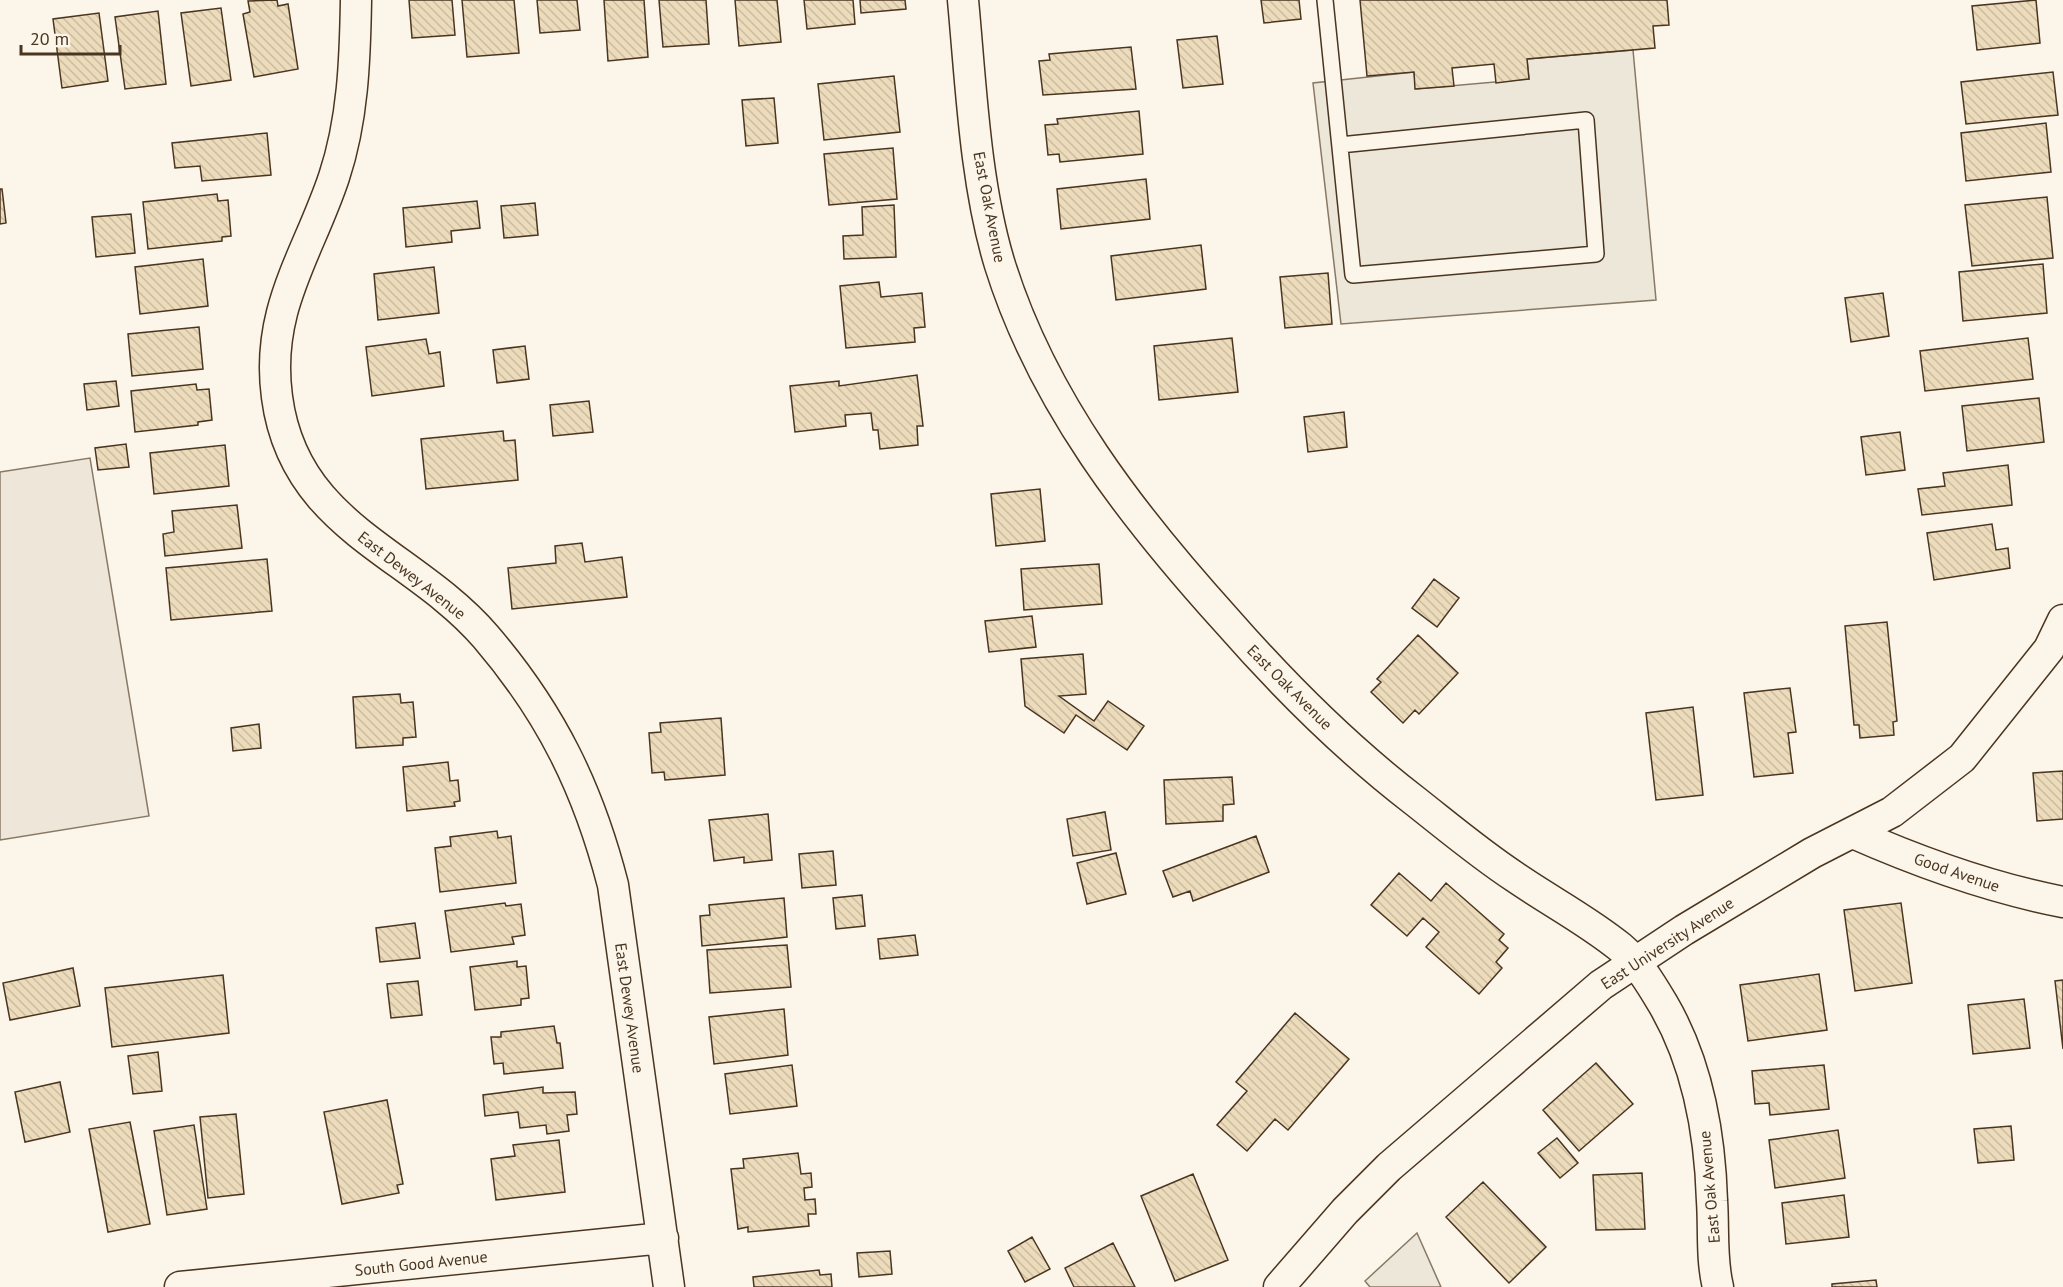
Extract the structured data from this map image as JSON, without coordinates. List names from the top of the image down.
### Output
{
  "streets": {
    "street": [
      "East Oak Avenue",
      "East Dewey Avenue",
      "Good Avenue",
      "East University Avenue",
      "South Good Avenue"
    ]
  },
  "crossings": [
    ["East Oak Avenue", "East University Avenue"],
    ["East Dewey Avenue", "South Good Avenue"],
    ["Good Avenue", "East University Avenue"]
  ],
  "scale_bar": "20 m"
}
